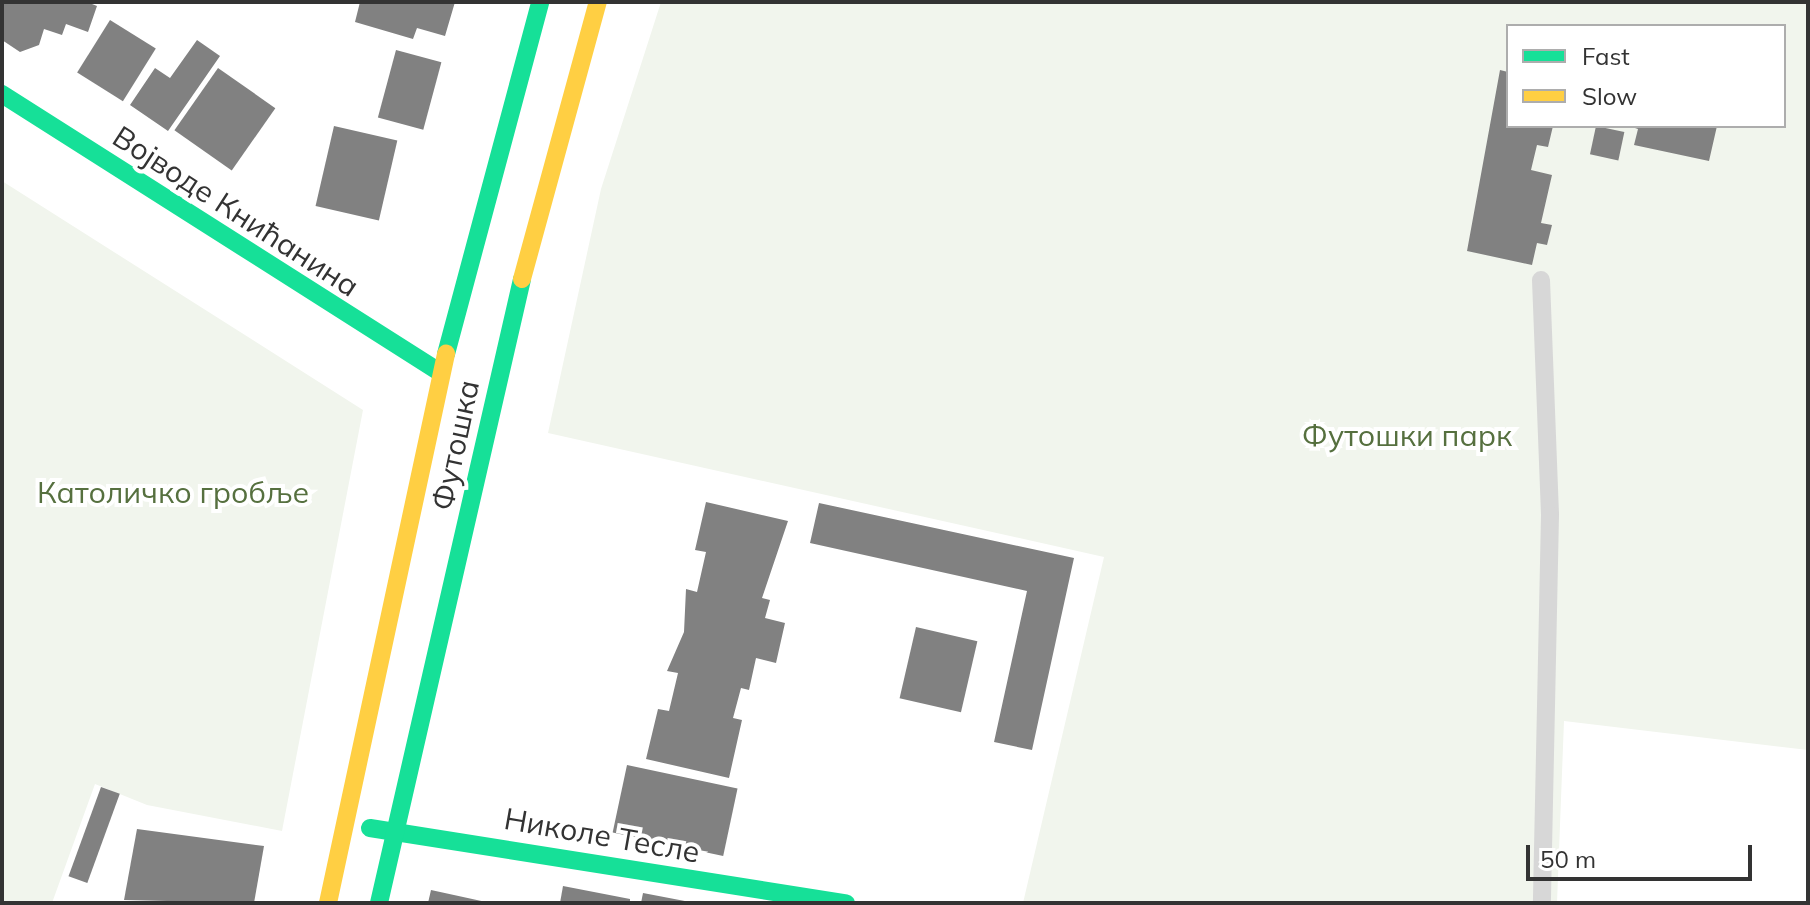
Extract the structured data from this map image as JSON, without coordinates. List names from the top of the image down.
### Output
{
  "streets": {
    "main road": ["Војводе Книћанина", "Футошка", "Николе Тесле"]
  },
  "crossings": [
    ["Војводе Книћанина", "Футошка"],
    ["Футошка", "Николе Тесле"]
  ],
  "parks": ["Футошки парк", "Католичко гробље"],
  "legend": ["Fast", "Slow"],
  "scale_bar": "50 m"
}
